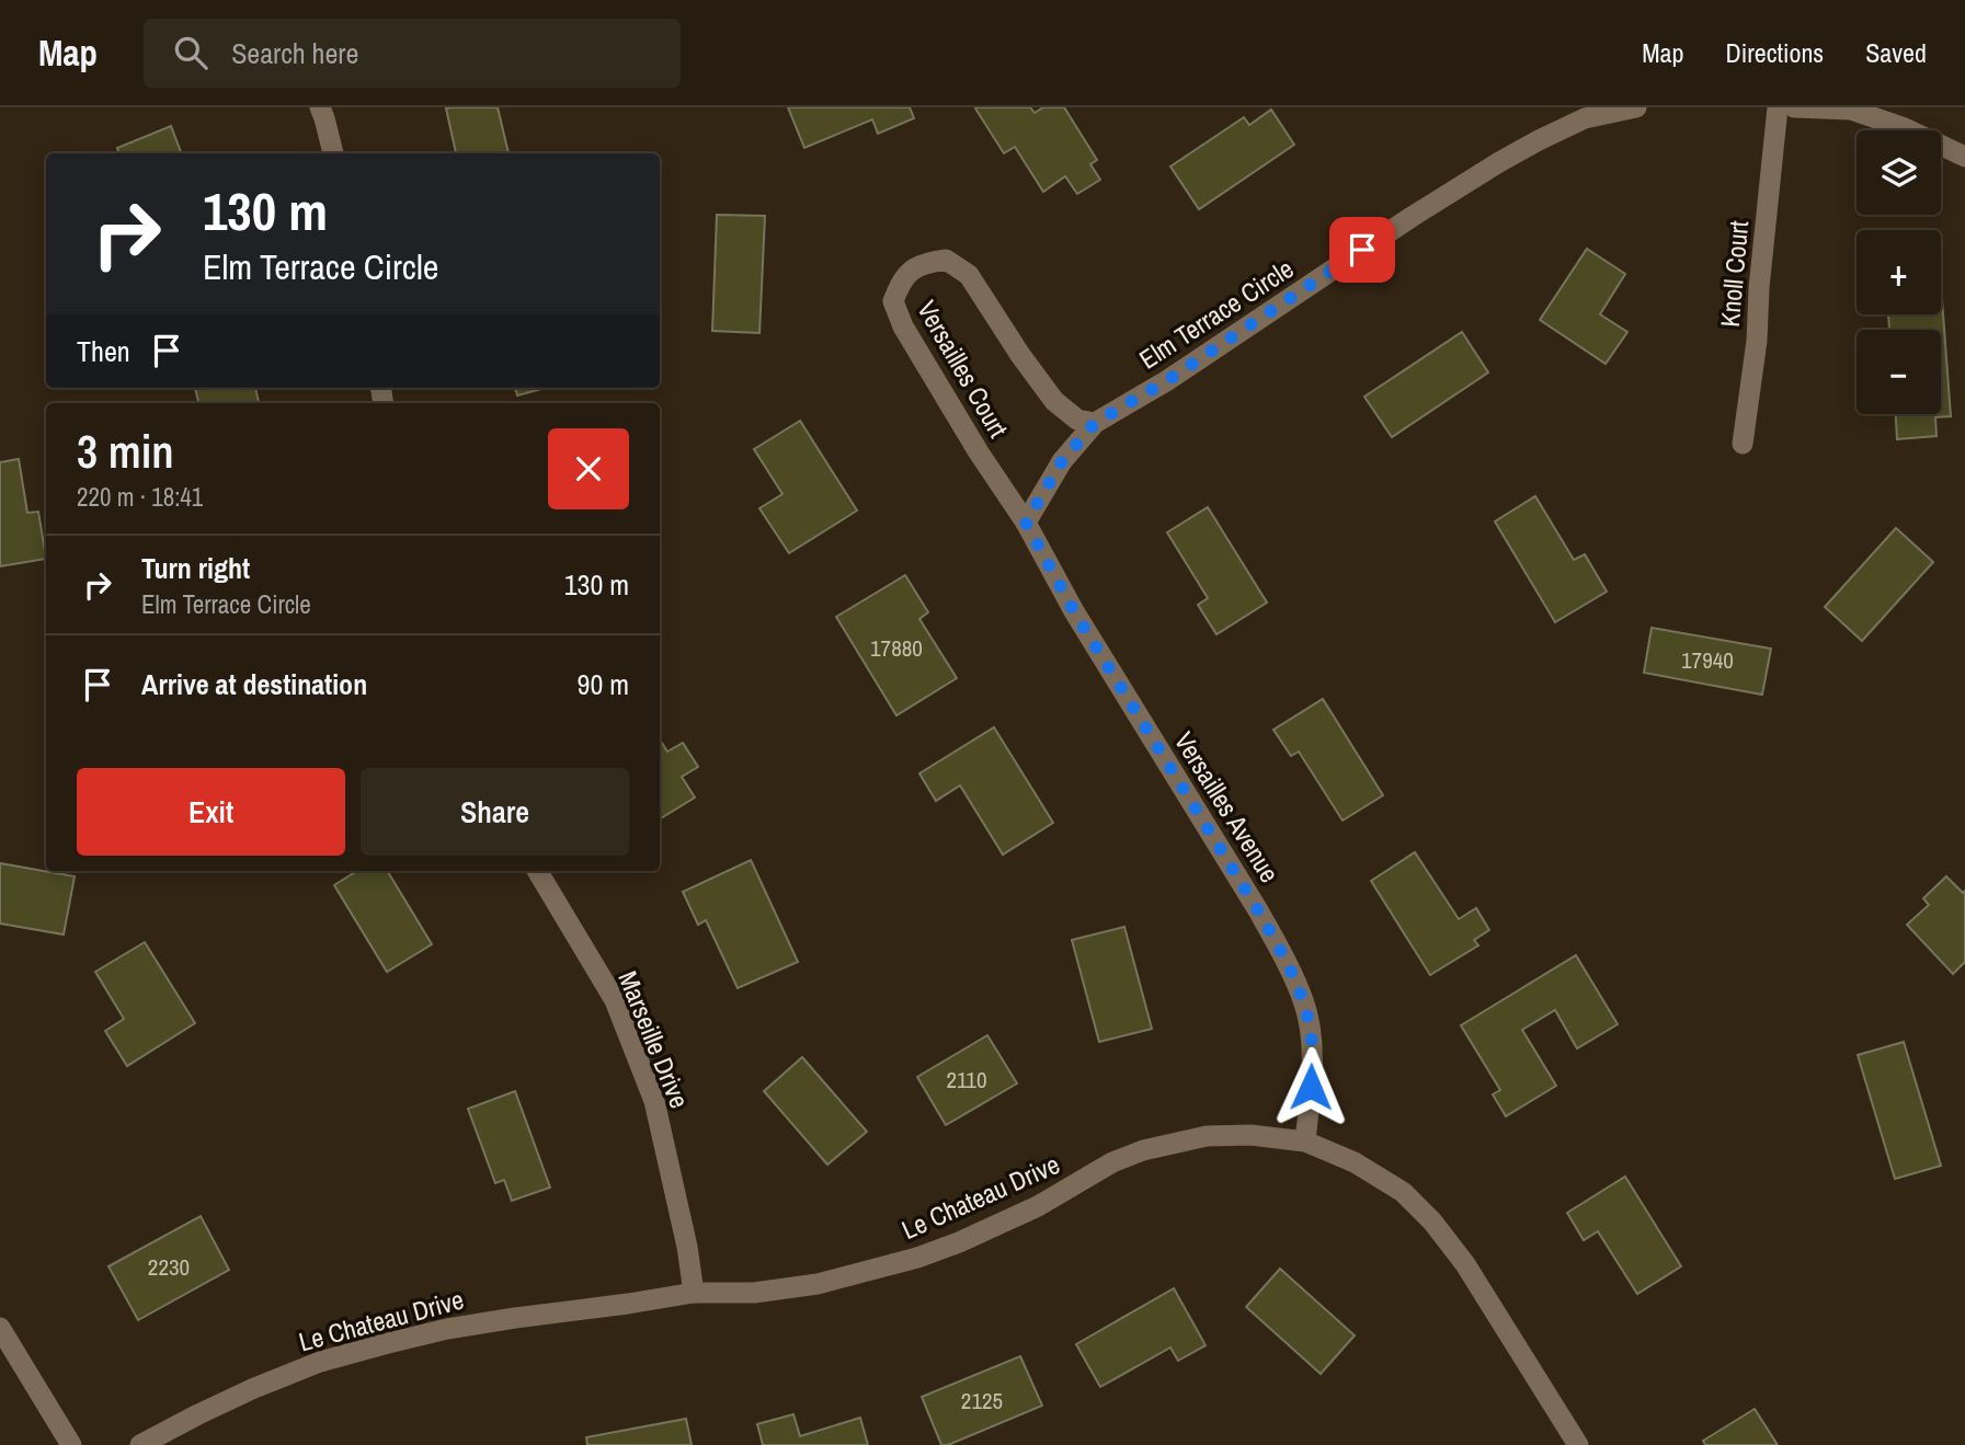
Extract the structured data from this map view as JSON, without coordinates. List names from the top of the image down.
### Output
{
  "streets": {
    "street": [
      "Knoll Court",
      "Elm Terrace Circle",
      "Versailles Court",
      "Versailles Avenue",
      "Marseille Drive",
      "Le Chateau Drive"
    ]
  },
  "crossings": [
    ["Elm Terrace Circle", "Versailles Court"],
    ["Elm Terrace Circle", "Versailles Avenue"],
    ["Versailles Court", "Versailles Avenue"],
    ["Versailles Avenue", "Le Chateau Drive"],
    ["Marseille Drive", "Le Chateau Drive"]
  ],
  "house_numbers": [
    "17880",
    "17940",
    "2110",
    "2230",
    "2125"
  ],
  "page": {
    "header": "Map",
    "search": "Search here",
    "nav": ["Map", "Directions", "Saved"],
    "map_buttons": ["+", "−"],
    "turn": ["130 m", "Elm Terrace Circle"],
    "then": "Then",
    "heading": ["3 min", "220 m · 18:41"],
    "list": [
      {
        "name": "Turn right",
        "note": "Elm Terrace Circle",
        "value": "130 m"
      },
      {
        "name": "Arrive at destination",
        "value": "90 m"
      }
    ],
    "buttons": ["Exit", "Share"]
  }
}
